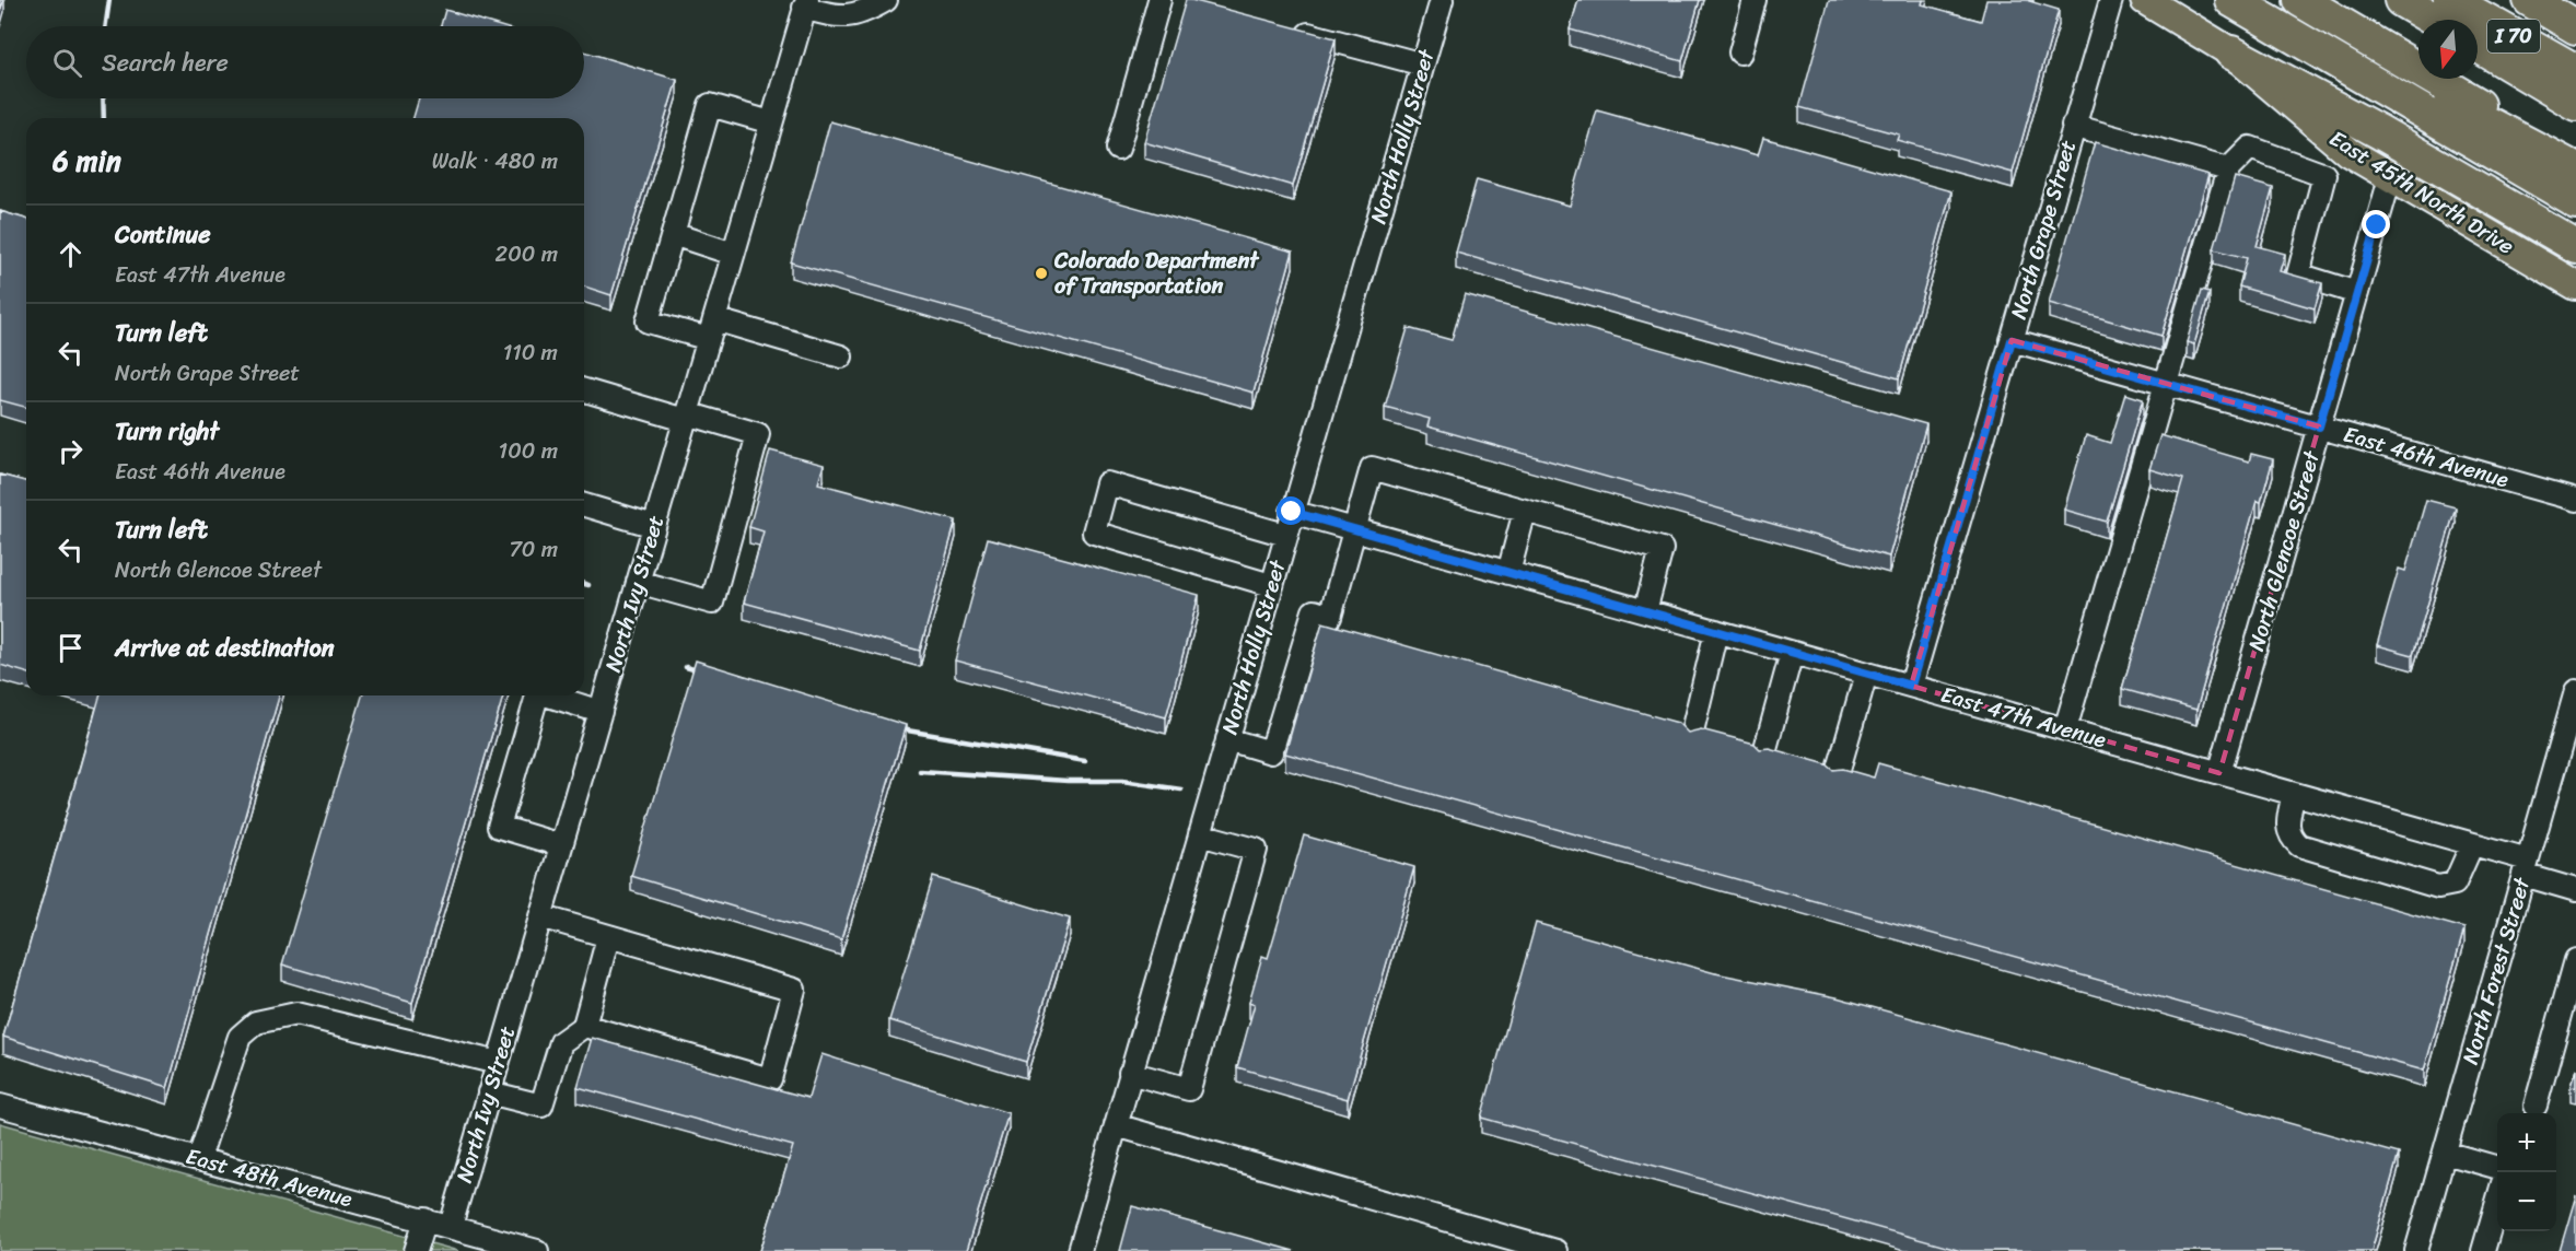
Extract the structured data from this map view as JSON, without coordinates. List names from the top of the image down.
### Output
{
  "streets": {
    "highway": ["I 70"],
    "main road": ["East 45th North Drive"],
    "street": [
      "North Holly Street",
      "North Grape Street",
      "East 46th Avenue",
      "North Glencoe Street",
      "North Ivy Street",
      "East 47th Avenue",
      "North Forest Street",
      "East 48th Avenue"
    ]
  },
  "crossings": [
    ["North Holly Street", "East 47th Avenue"],
    ["East 45th North Drive", "North Glencoe Street"],
    ["North Grape Street", "East 46th Avenue"],
    ["North Grape Street", "East 47th Avenue"],
    ["East 46th Avenue", "North Glencoe Street"],
    ["North Glencoe Street", "East 47th Avenue"],
    ["North Ivy Street", "East 48th Avenue"],
    ["East 47th Avenue", "North Forest Street"]
  ],
  "places": ["Colorado Department of Transportation"],
  "north": "bottom",
  "page": {
    "search": "Search here",
    "heading": ["6 min", "Walk · 480 m"],
    "list": [
      ["Continue", "East 47th Avenue", "200 m"],
      ["Turn left", "North Grape Street", "110 m"],
      ["Turn right", "East 46th Avenue", "100 m"],
      ["Turn left", "North Glencoe Street", "70 m"],
      "Arrive at destination"
    ],
    "map_buttons": ["+", "−"]
  }
}
